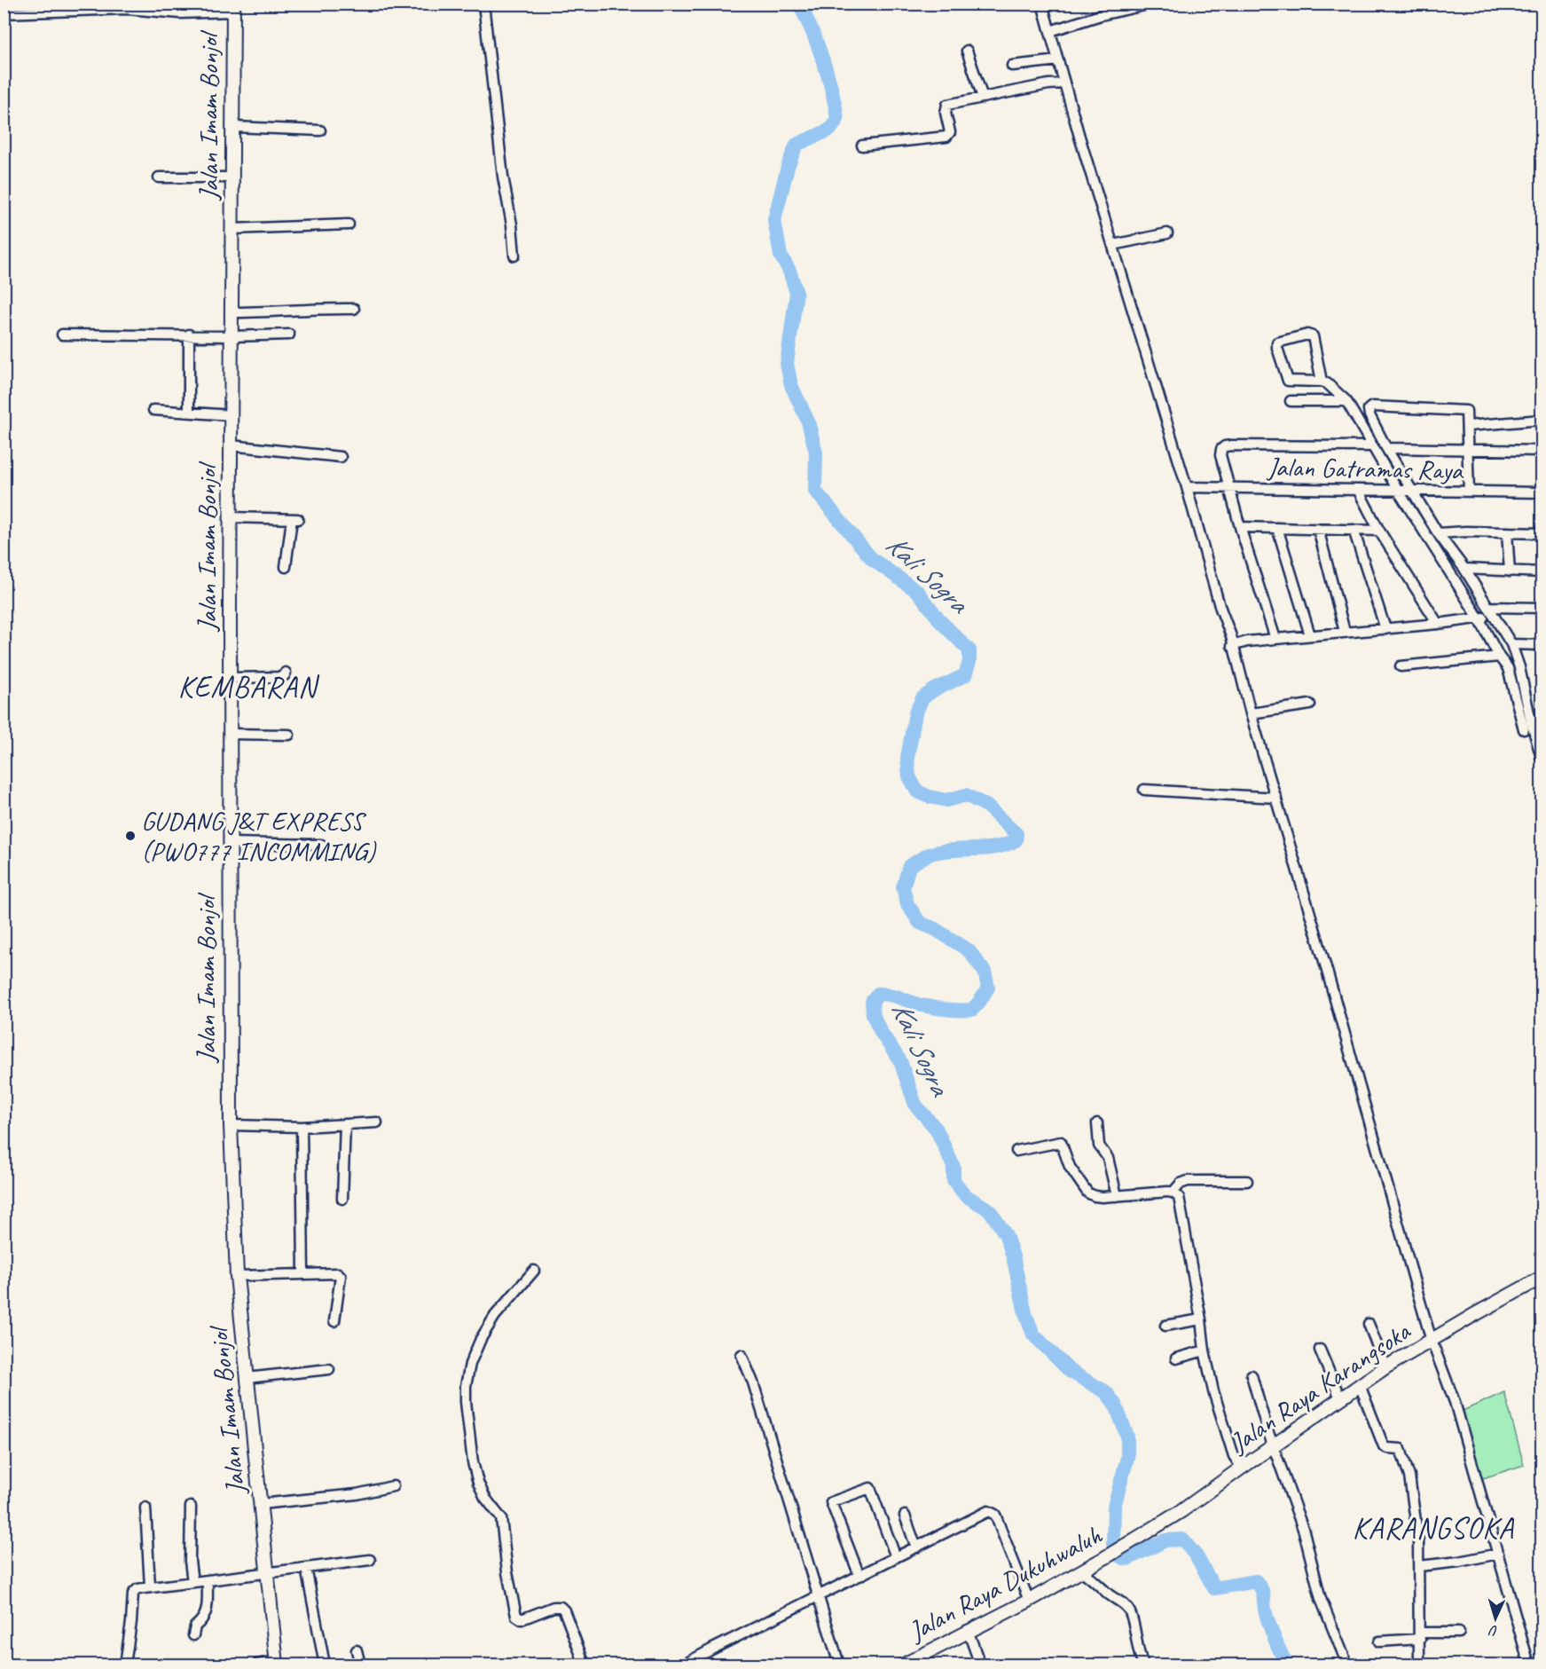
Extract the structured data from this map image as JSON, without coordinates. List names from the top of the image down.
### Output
{
  "streets": {
    "main road": ["Jalan Imam Bonjol", "Jalan Raya Karangsoka", "Jalan Raya Dukuhwaluh"],
    "street": ["Jalan Gatramas Raya"]
  },
  "crossings": [
    ["Jalan Raya Karangsoka", "Jalan Raya Dukuhwaluh"]
  ],
  "districts": ["KEMBARAN", "KARANGSOKA"],
  "water": ["Kali Sogra"],
  "places": ["GUDANG J&T EXPRESS (PWO777 INCOMMING)"],
  "north": "bottom"
}
